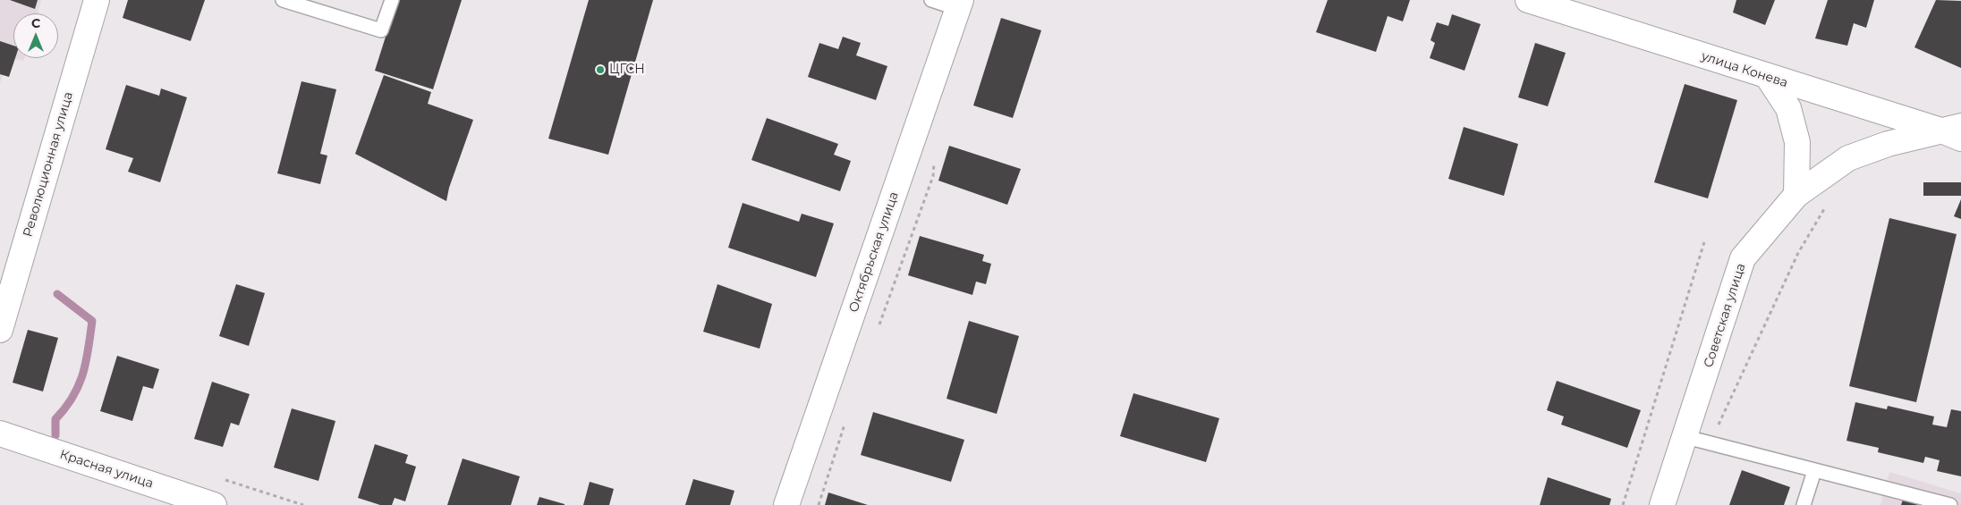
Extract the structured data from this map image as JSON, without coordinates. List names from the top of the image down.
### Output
{
  "streets": {
    "street": [
      "улица Конева",
      "Революционная улица",
      "Октябрьская улица",
      "Советская улица",
      "Красная улица"
    ]
  },
  "crossings": [
    ["улица Конева", "Советская улица"]
  ],
  "places": ["ЦГСН"],
  "north": "top"
}
